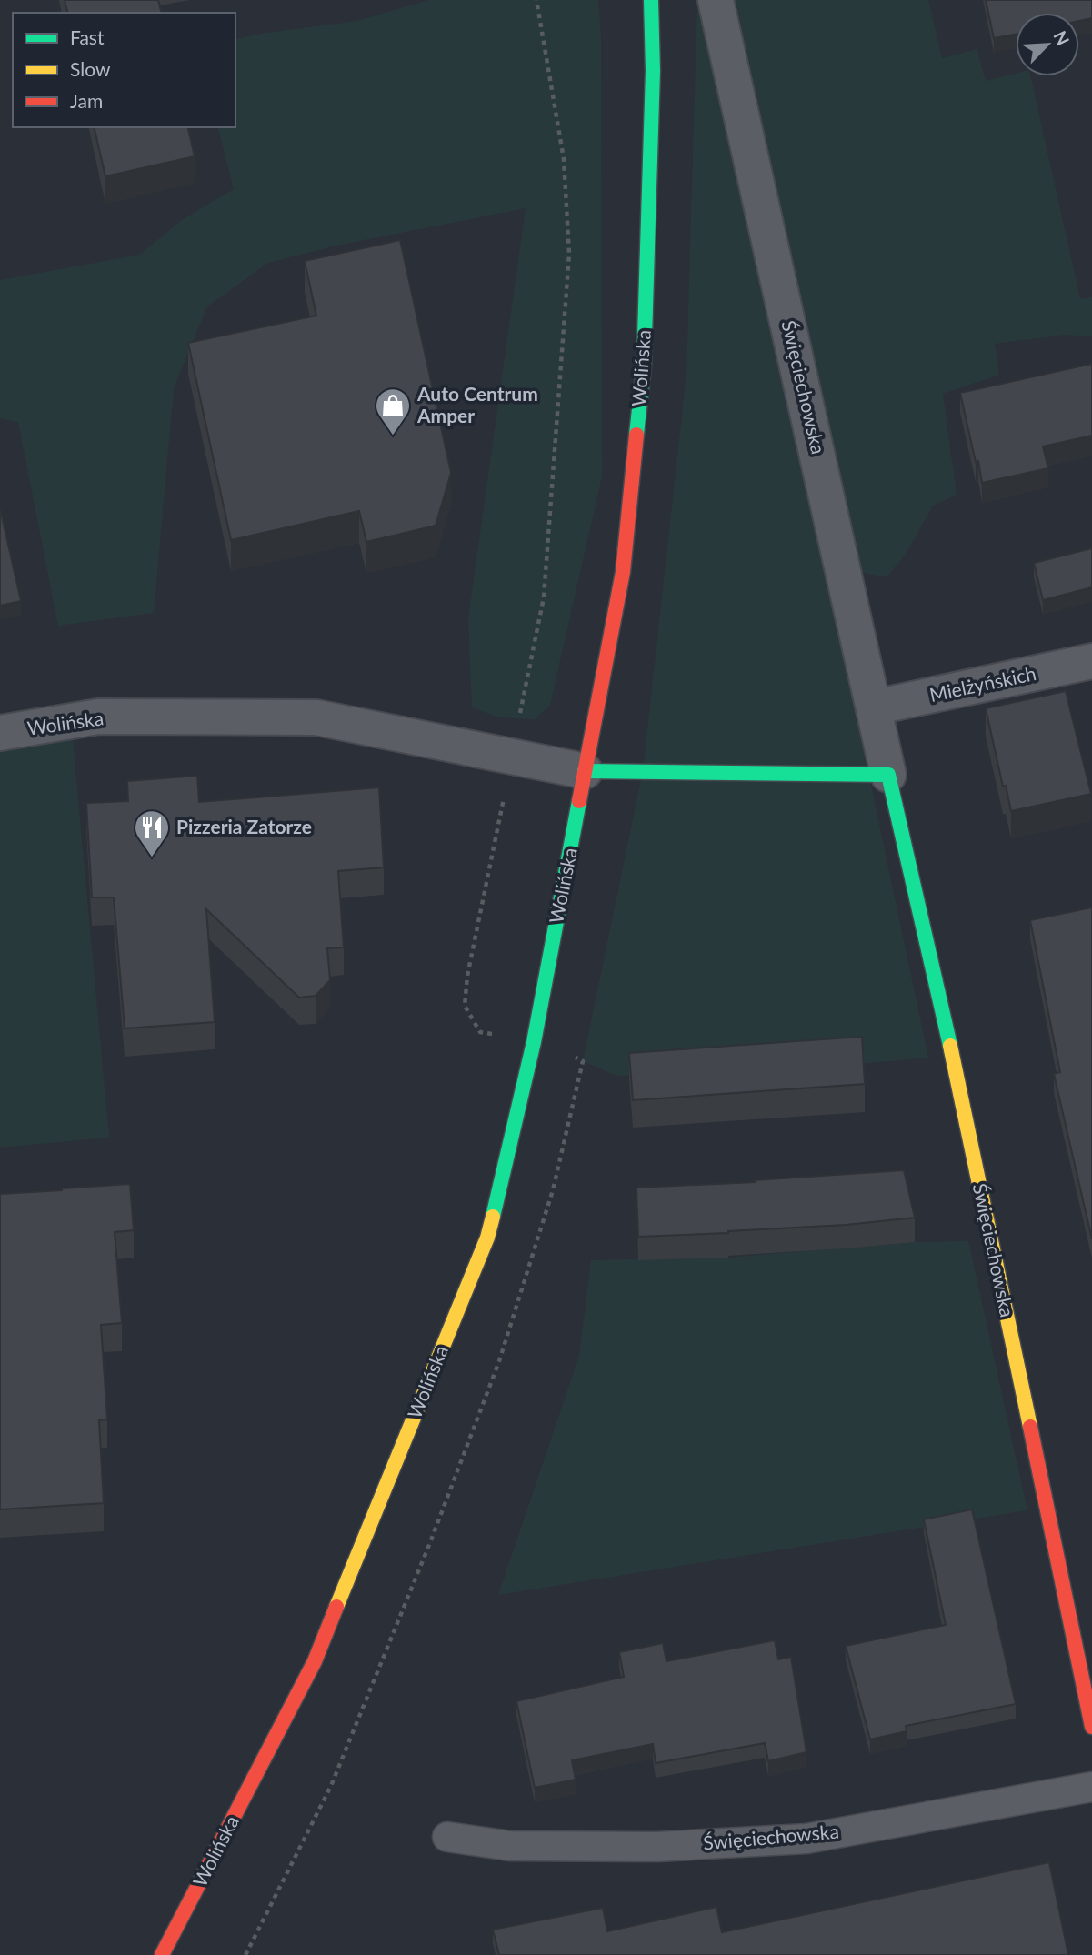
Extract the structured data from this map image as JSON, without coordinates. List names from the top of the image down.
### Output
{
  "streets": {
    "street": ["Wolińska", "Święciechowska", "Mielżyńskich"]
  },
  "crossings": [
    ["Święciechowska", "Mielżyńskich"]
  ],
  "places": {
    "shop": ["Auto Centrum Amper"],
    "restaurant": ["Pizzeria Zatorze"]
  },
  "legend": ["Fast", "Slow", "Jam"],
  "north": "top right"
}
